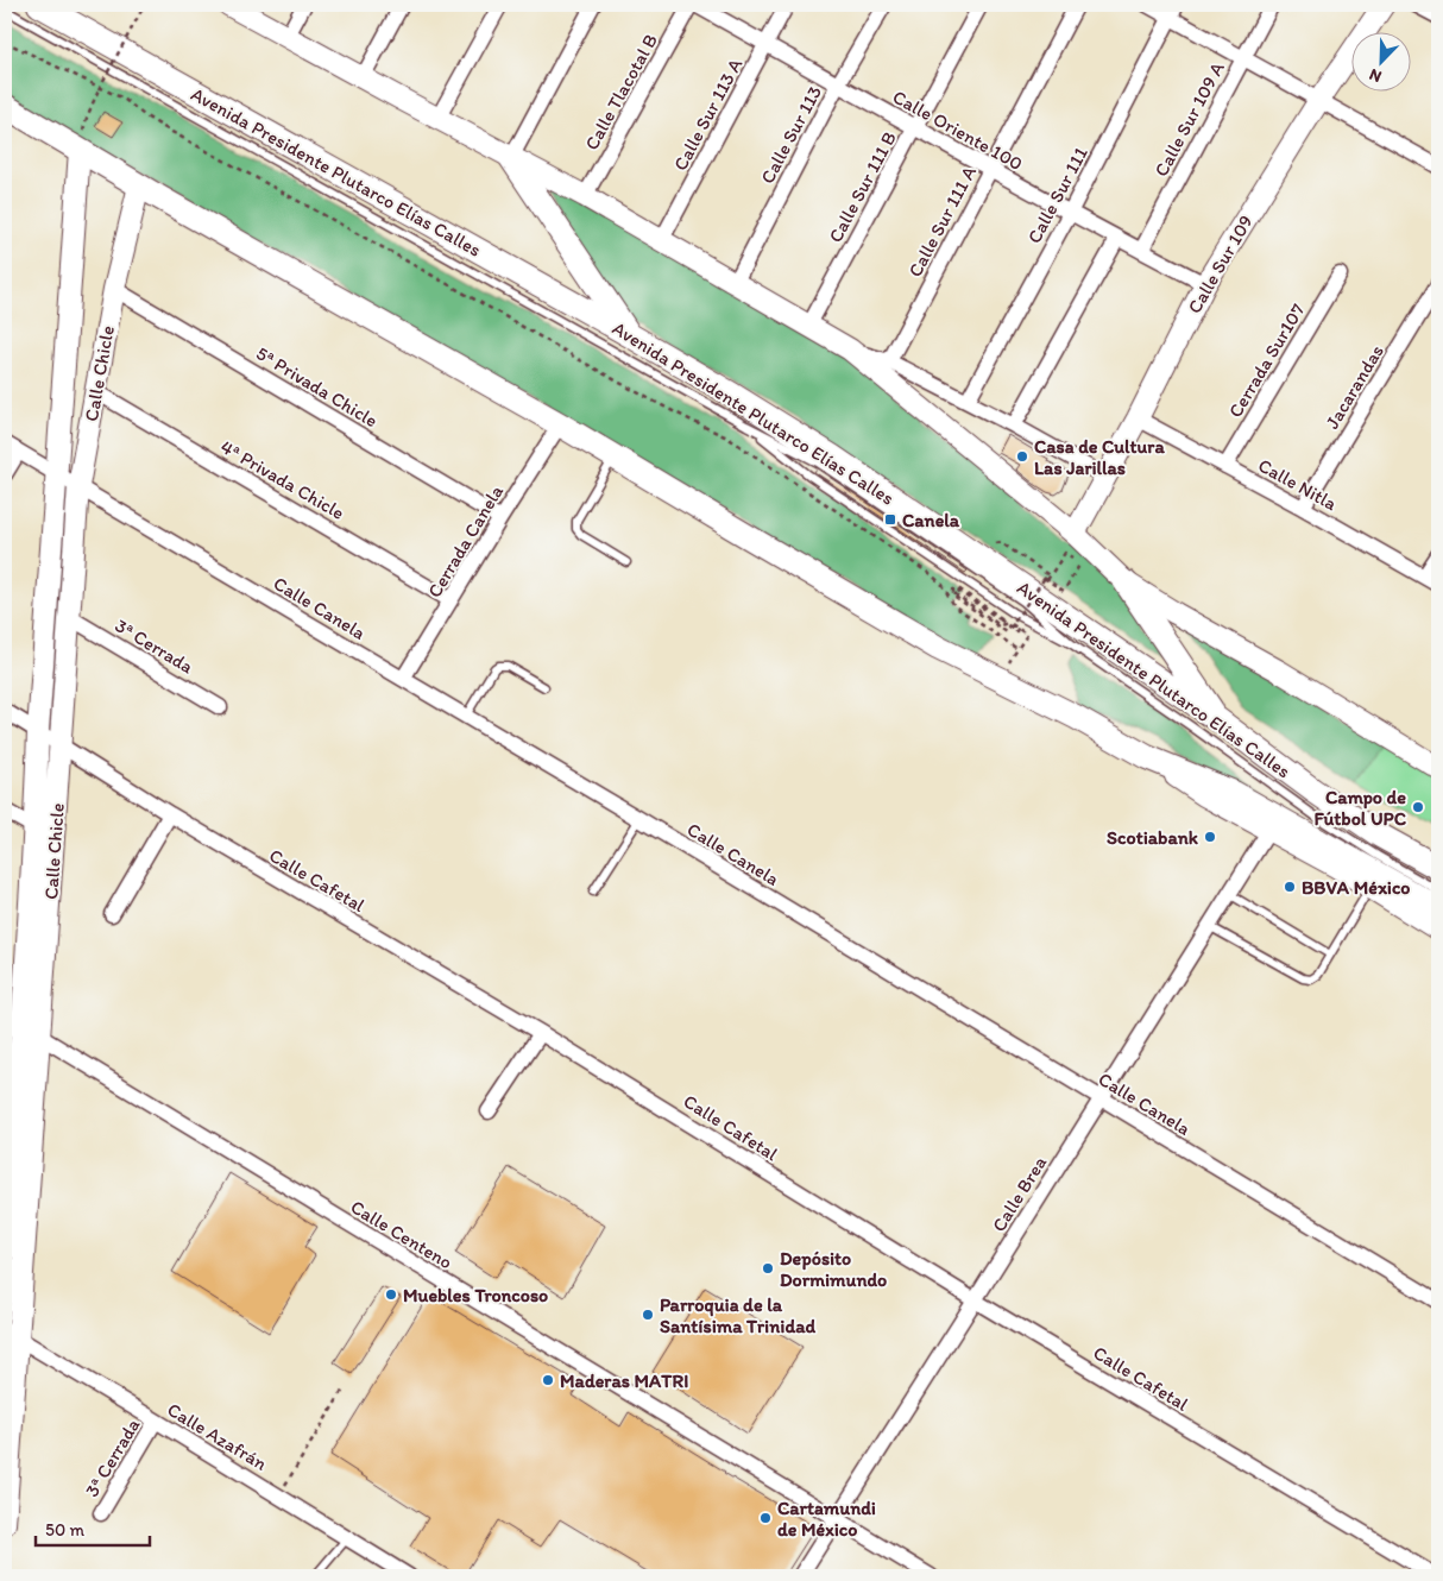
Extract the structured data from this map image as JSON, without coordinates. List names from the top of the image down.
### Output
{
  "streets": {
    "main road": ["Avenida Presidente Plutarco Elías Calles"],
    "street": [
      "Calle Tlacotal B",
      "Calle Sur 113 A",
      "Calle Sur 109 A",
      "Calle Oriente 100",
      "Calle Sur 113",
      "Calle Sur 111 B",
      "Calle Sur 111",
      "Calle Sur 111 A",
      "Calle Sur 109",
      "Cerrada Sur107",
      "Calle Chicle",
      "5ª Privada Chicle",
      "Jacarandas",
      "4ª Privada Chicle",
      "Calle Nitla",
      "Cerrada Canela",
      "Calle Canela",
      "3ª Cerrada",
      "Calle Cafetal",
      "Calle Brea",
      "Calle Centeno",
      "Calle Azafrán"
    ]
  },
  "crossings": [
    ["Calle Sur 113 A", "Calle Oriente 100"],
    ["Calle Sur 109 A", "Calle Oriente 100"],
    ["Calle Oriente 100", "Calle Sur 113"],
    ["Calle Oriente 100", "Calle Sur 111 B"],
    ["Calle Oriente 100", "Calle Sur 111"],
    ["Calle Oriente 100", "Calle Sur 111 A"],
    ["Calle Oriente 100", "Calle Sur 109"],
    ["Calle Sur 109", "Calle Nitla"],
    ["Cerrada Sur107", "Calle Nitla"],
    ["Calle Chicle", "5ª Privada Chicle"],
    ["Calle Chicle", "4ª Privada Chicle"],
    ["Calle Chicle", "Calle Canela"],
    ["Calle Chicle", "3ª Cerrada"],
    ["Calle Chicle", "Calle Cafetal"],
    ["Calle Chicle", "Calle Centeno"],
    ["Calle Chicle", "Calle Azafrán"],
    ["5ª Privada Chicle", "Cerrada Canela"],
    ["Jacarandas", "Calle Nitla"],
    ["4ª Privada Chicle", "Cerrada Canela"],
    ["Cerrada Canela", "Calle Canela"],
    ["Calle Canela", "Calle Brea"],
    ["3ª Cerrada", "Calle Azafrán"],
    ["Calle Cafetal", "Calle Brea"],
    ["Calle Brea", "Calle Centeno"]
  ],
  "places": {
    "other": [
      "Casa de Cultura Las Jarillas",
      "Campo de Fútbol UPC",
      "Scotiabank",
      "BBVA México",
      "Depósito Dormimundo",
      "Muebles Troncoso",
      "Parroquia de la Santísima Trinidad",
      "Maderas MATRI",
      "Cartamundi de México"
    ],
    "transit": ["Canela"]
  },
  "scale_bar": "50 m",
  "north": "bottom left"
}
